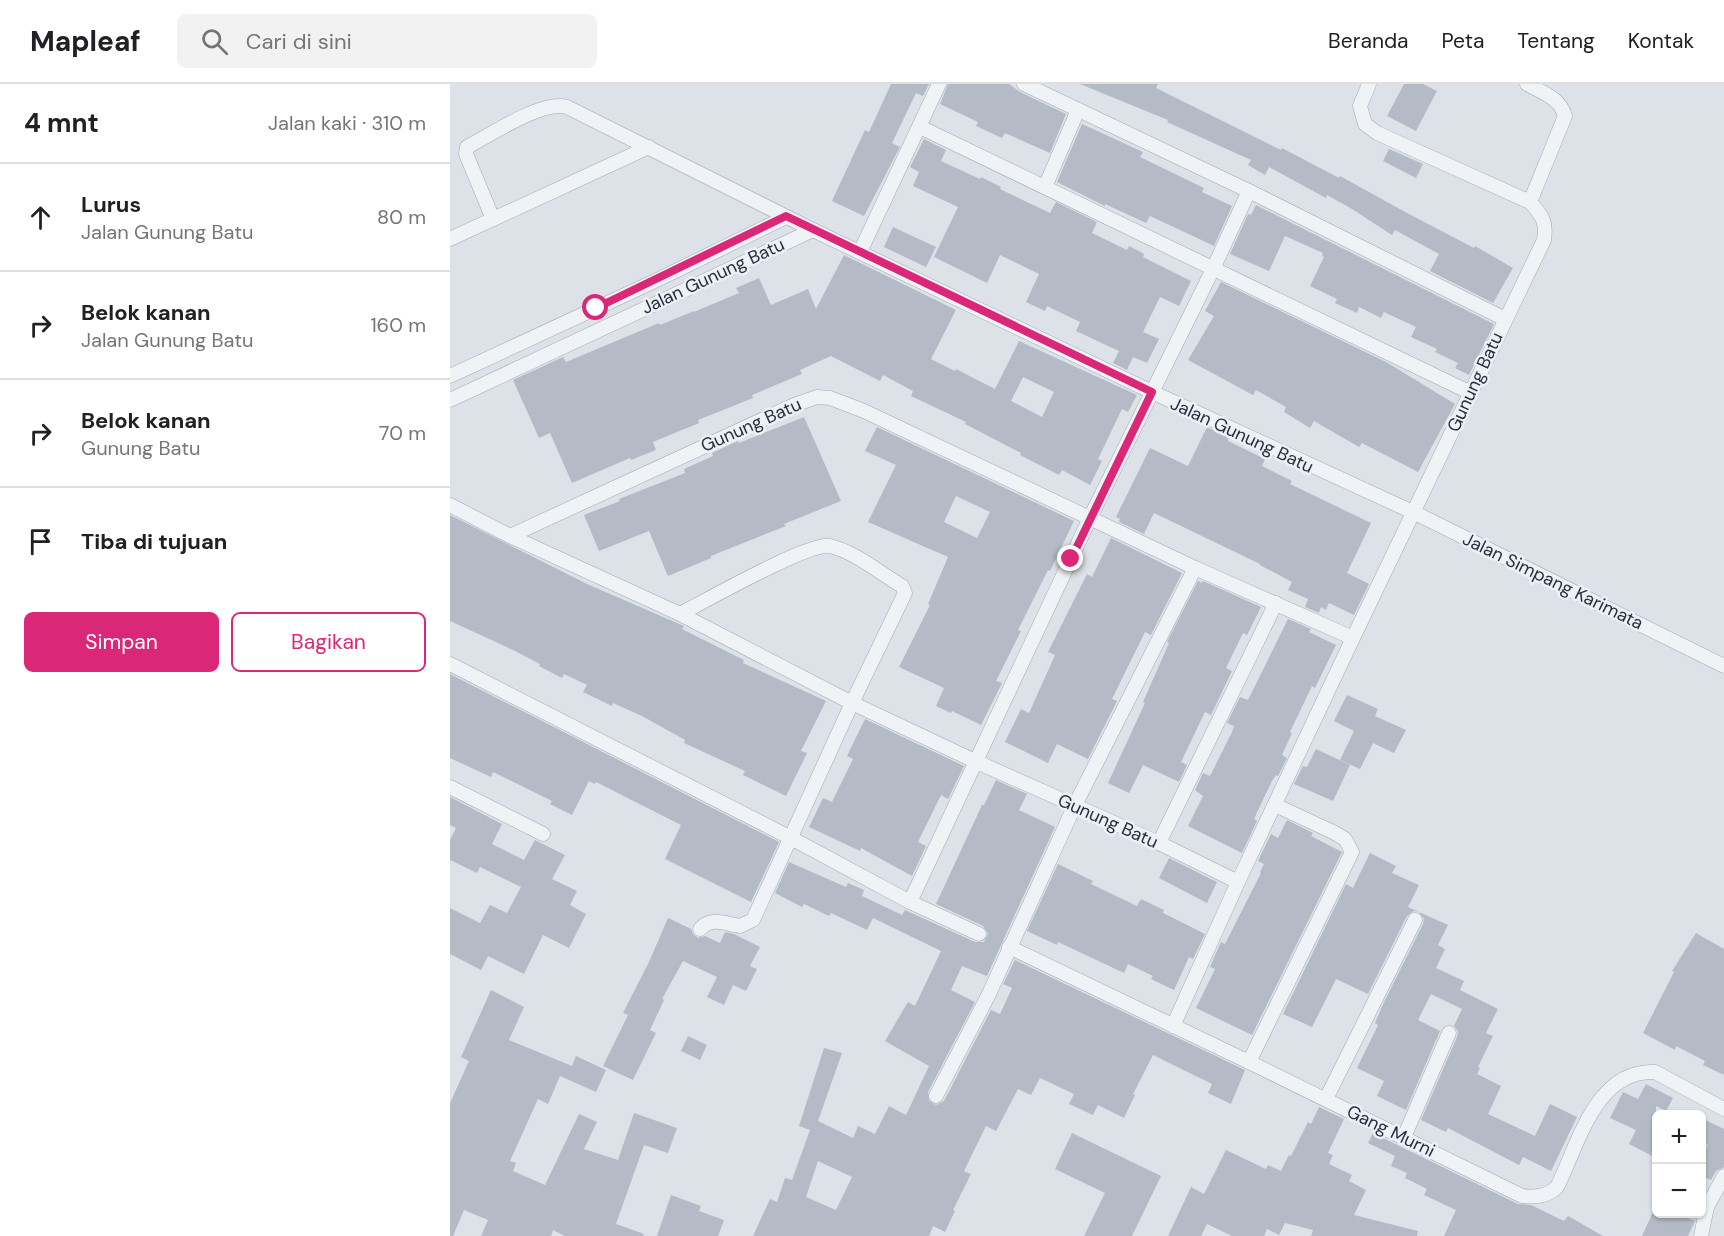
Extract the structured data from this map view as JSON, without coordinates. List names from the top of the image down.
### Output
{
  "streets": {
    "street": [
      "Jalan Gunung Batu",
      "Gunung Batu",
      "Jalan Simpang Karimata",
      "Gang Murni"
    ]
  },
  "crossings": [
    ["Jalan Gunung Batu", "Jalan Simpang Karimata"],
    ["Gunung Batu", "Jalan Simpang Karimata"],
    ["Gunung Batu", "Gang Murni"]
  ],
  "page": {
    "header": "Mapleaf",
    "search": "Cari di sini",
    "nav": [
      "Beranda",
      "Peta",
      "Tentang",
      "Kontak"
    ],
    "heading": ["4 mnt", "Jalan kaki · 310 m"],
    "list": [
      ["Lurus", "Jalan Gunung Batu", "80 m"],
      ["Belok kanan", "Jalan Gunung Batu", "160 m"],
      ["Belok kanan", "Gunung Batu", "70 m"],
      "Tiba di tujuan"
    ],
    "buttons": ["Simpan", "Bagikan"],
    "map_buttons": ["+", "−"]
  }
}
